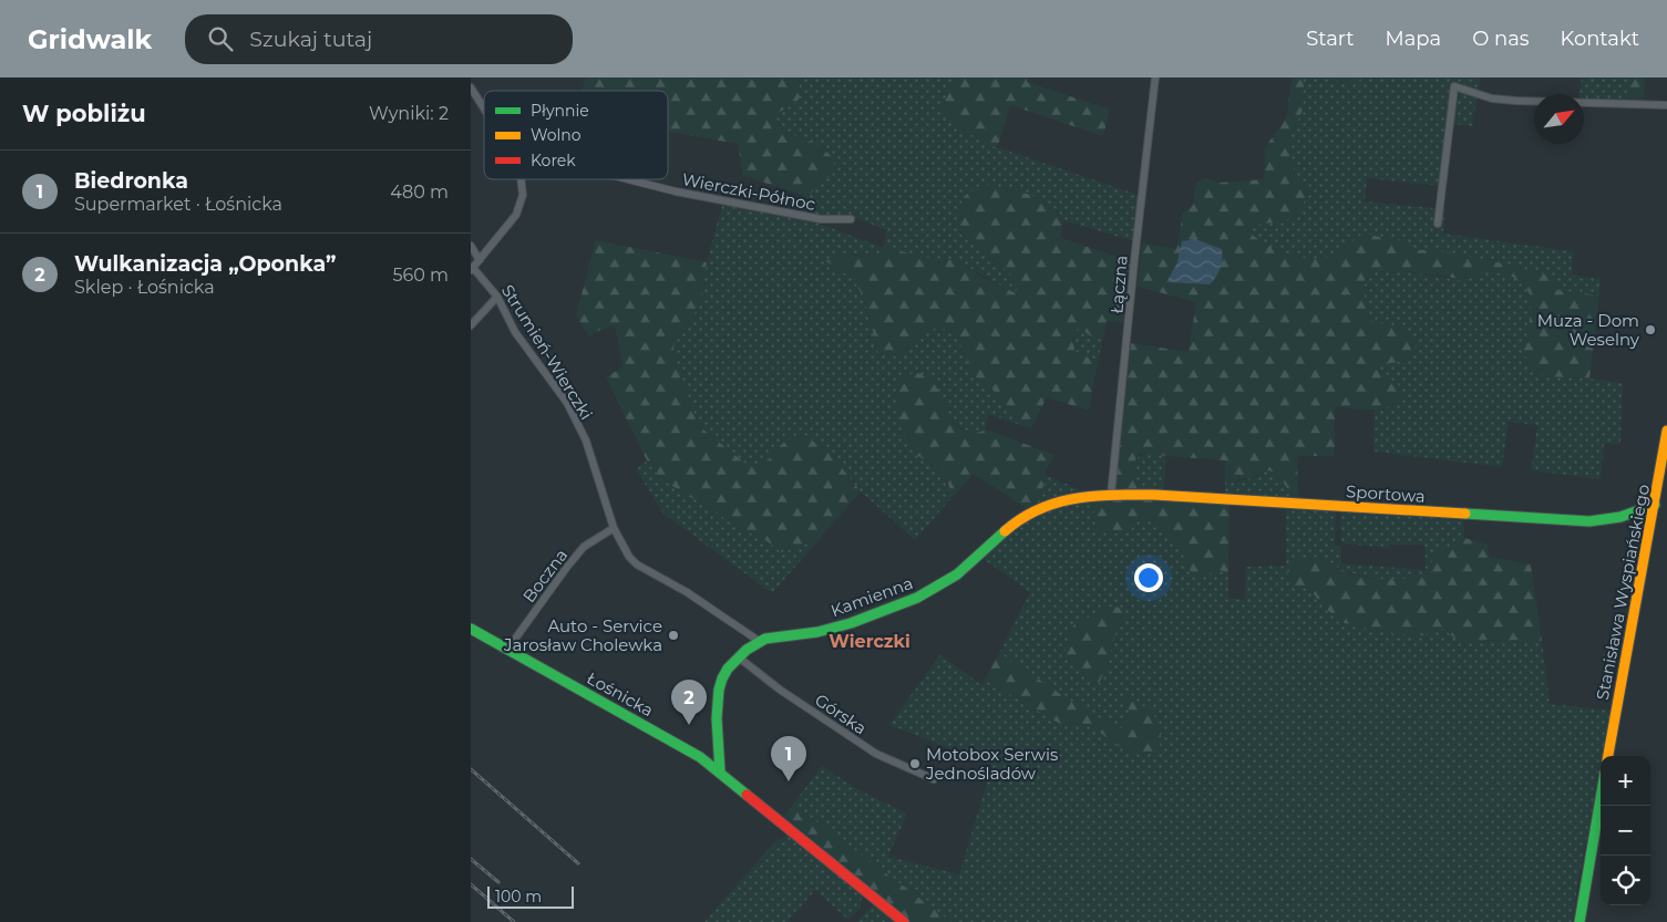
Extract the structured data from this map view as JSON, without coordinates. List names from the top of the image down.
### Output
{
  "streets": {
    "street": [
      "Wierczki-Północ",
      "Łączna",
      "Strumień-Wierczki",
      "Sportowa",
      "Boczna",
      "Stanisława Wyspiańskiego",
      "Kamienna",
      "Łośnicka",
      "Górska"
    ]
  },
  "crossings": [
    ["Łączna", "Sportowa"],
    ["Łączna", "Kamienna"],
    ["Strumień-Wierczki", "Boczna"],
    ["Strumień-Wierczki", "Kamienna"],
    ["Sportowa", "Stanisława Wyspiańskiego"],
    ["Sportowa", "Kamienna"],
    ["Boczna", "Łośnicka"],
    ["Kamienna", "Łośnicka"],
    ["Kamienna", "Górska"]
  ],
  "districts": ["Wierczki"],
  "places": ["Muza - Dom Weselny", "Auto - Service Jarosław Cholewka", "Motobox Serwis Jednośladów"],
  "legend": ["Płynnie", "Wolno", "Korek"],
  "scale_bar": "100 m",
  "north": "top right",
  "page": {
    "header": "Gridwalk",
    "search": "Szukaj tutaj",
    "nav": [
      "Start",
      "Mapa",
      "O nas",
      "Kontakt"
    ],
    "heading": ["W pobliżu", "Wyniki: 2"],
    "list": [
      {
        "mark": "1",
        "name": "Biedronka",
        "note": "Supermarket · Łośnicka",
        "value": "480 m"
      },
      {
        "mark": "2",
        "name": "Wulkanizacja „Oponka”",
        "note": "Sklep · Łośnicka",
        "value": "560 m"
      }
    ],
    "pins": ["2", "1"],
    "map_buttons": ["+", "−"],
    "scale": "100 m"
  }
}
